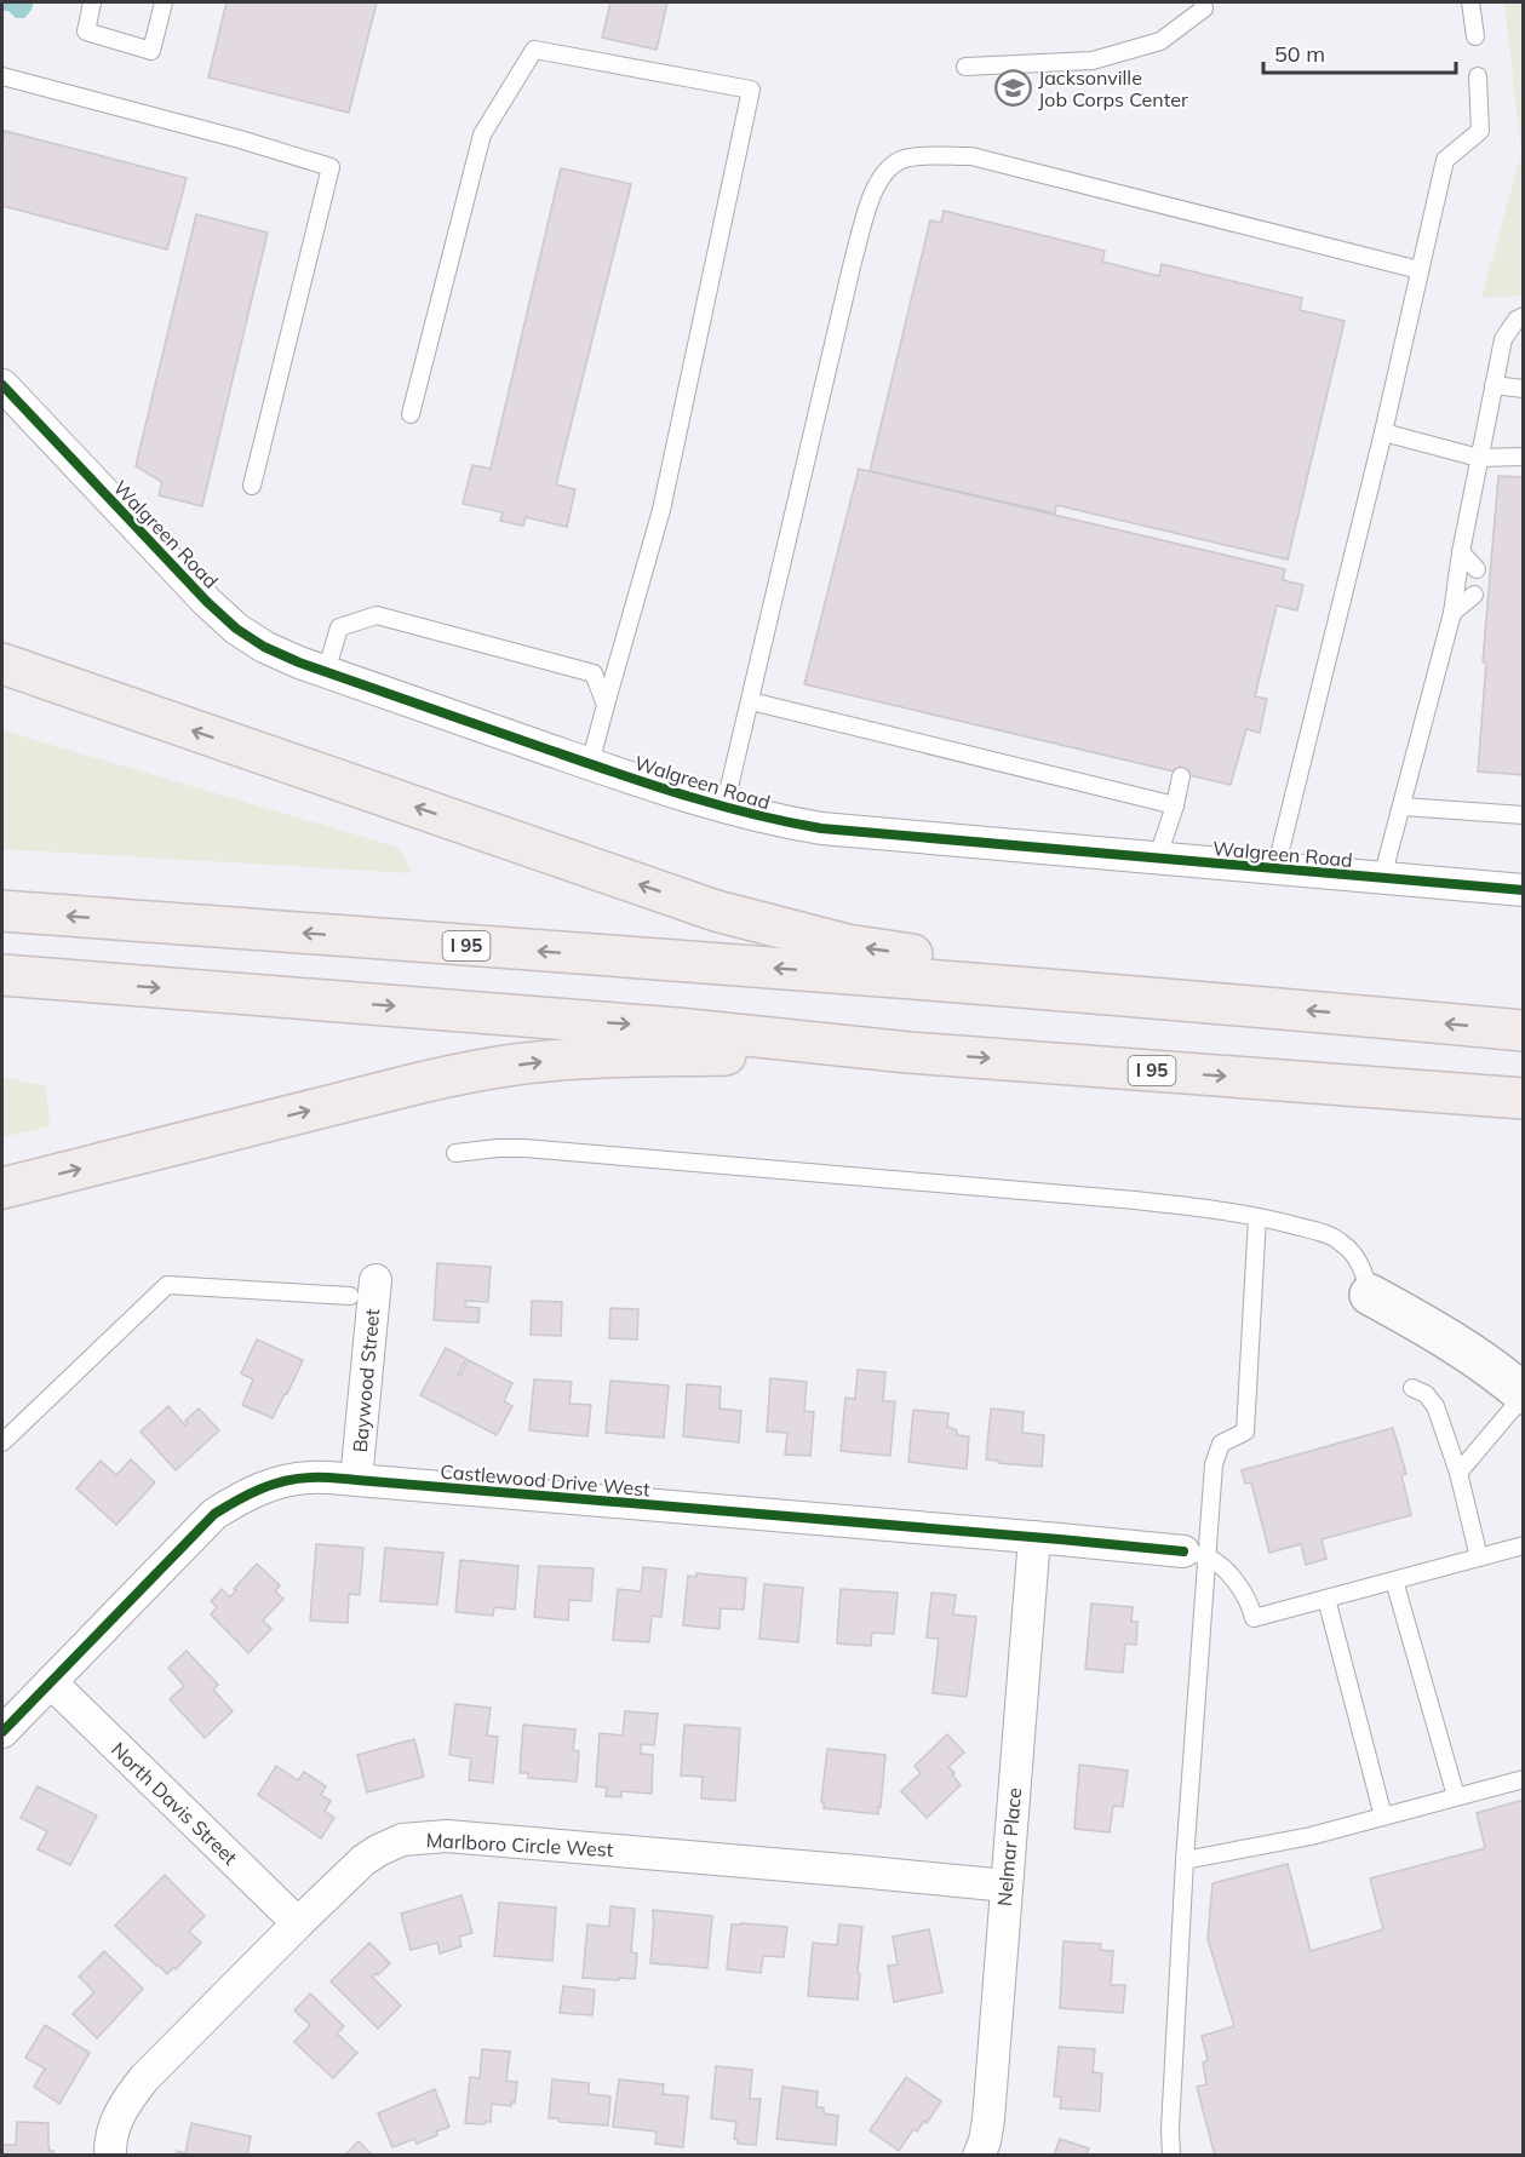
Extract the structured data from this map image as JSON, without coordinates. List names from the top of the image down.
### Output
{
  "streets": {
    "highway": ["I 95"],
    "street": [
      "Walgreen Road",
      "Baywood Street",
      "Castlewood Drive West",
      "North Davis Street",
      "Marlboro Circle West",
      "Nelmar Place"
    ]
  },
  "crossings": [
    ["Baywood Street", "Castlewood Drive West"],
    ["Castlewood Drive West", "North Davis Street"],
    ["Castlewood Drive West", "Nelmar Place"],
    ["North Davis Street", "Marlboro Circle West"],
    ["Marlboro Circle West", "Nelmar Place"]
  ],
  "places": {
    "school or university": ["Jacksonville Job Corps Center"]
  },
  "scale_bar": "50 m"
}
